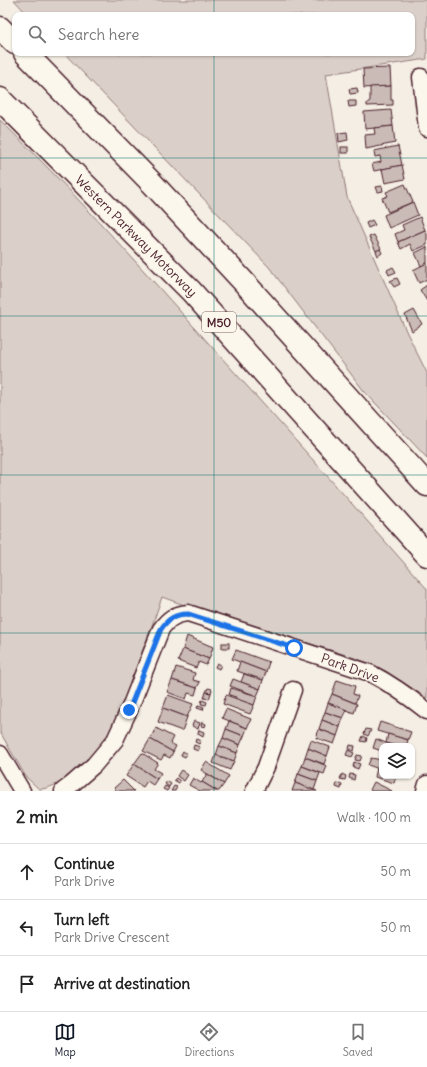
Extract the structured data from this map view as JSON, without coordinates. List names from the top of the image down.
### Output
{
  "streets": {
    "highway": ["Western Parkway Motorway", "M50"],
    "street": ["Park Drive"]
  },
  "page": {
    "search": "Search here",
    "heading": ["2 min", "Walk · 100 m"],
    "list": [
      ["Continue", "Park Drive", "50 m"],
      ["Turn left", "Park Drive Crescent", "50 m"],
      "Arrive at destination"
    ],
    "nav": ["Map", "Directions", "Saved"]
  }
}
